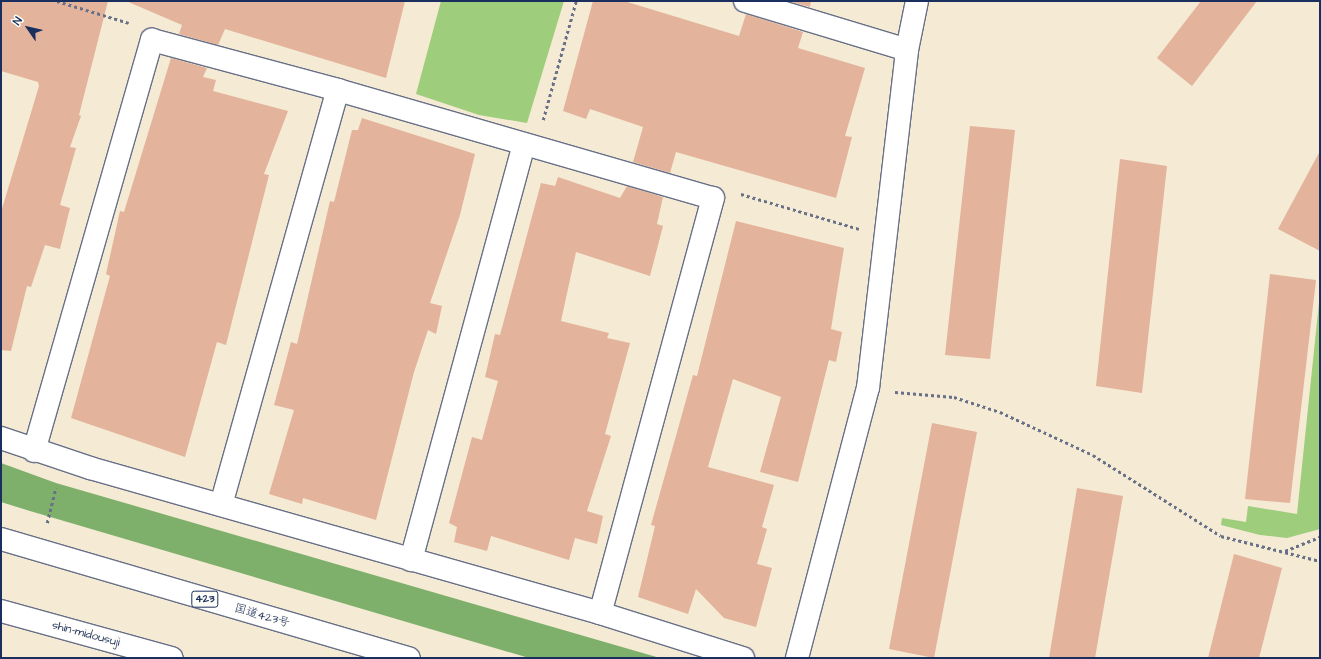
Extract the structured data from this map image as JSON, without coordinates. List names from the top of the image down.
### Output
{
  "streets": {
    "main road": ["423", "国道423号", "shin-midousuji"]
  },
  "north": "top left"
}
